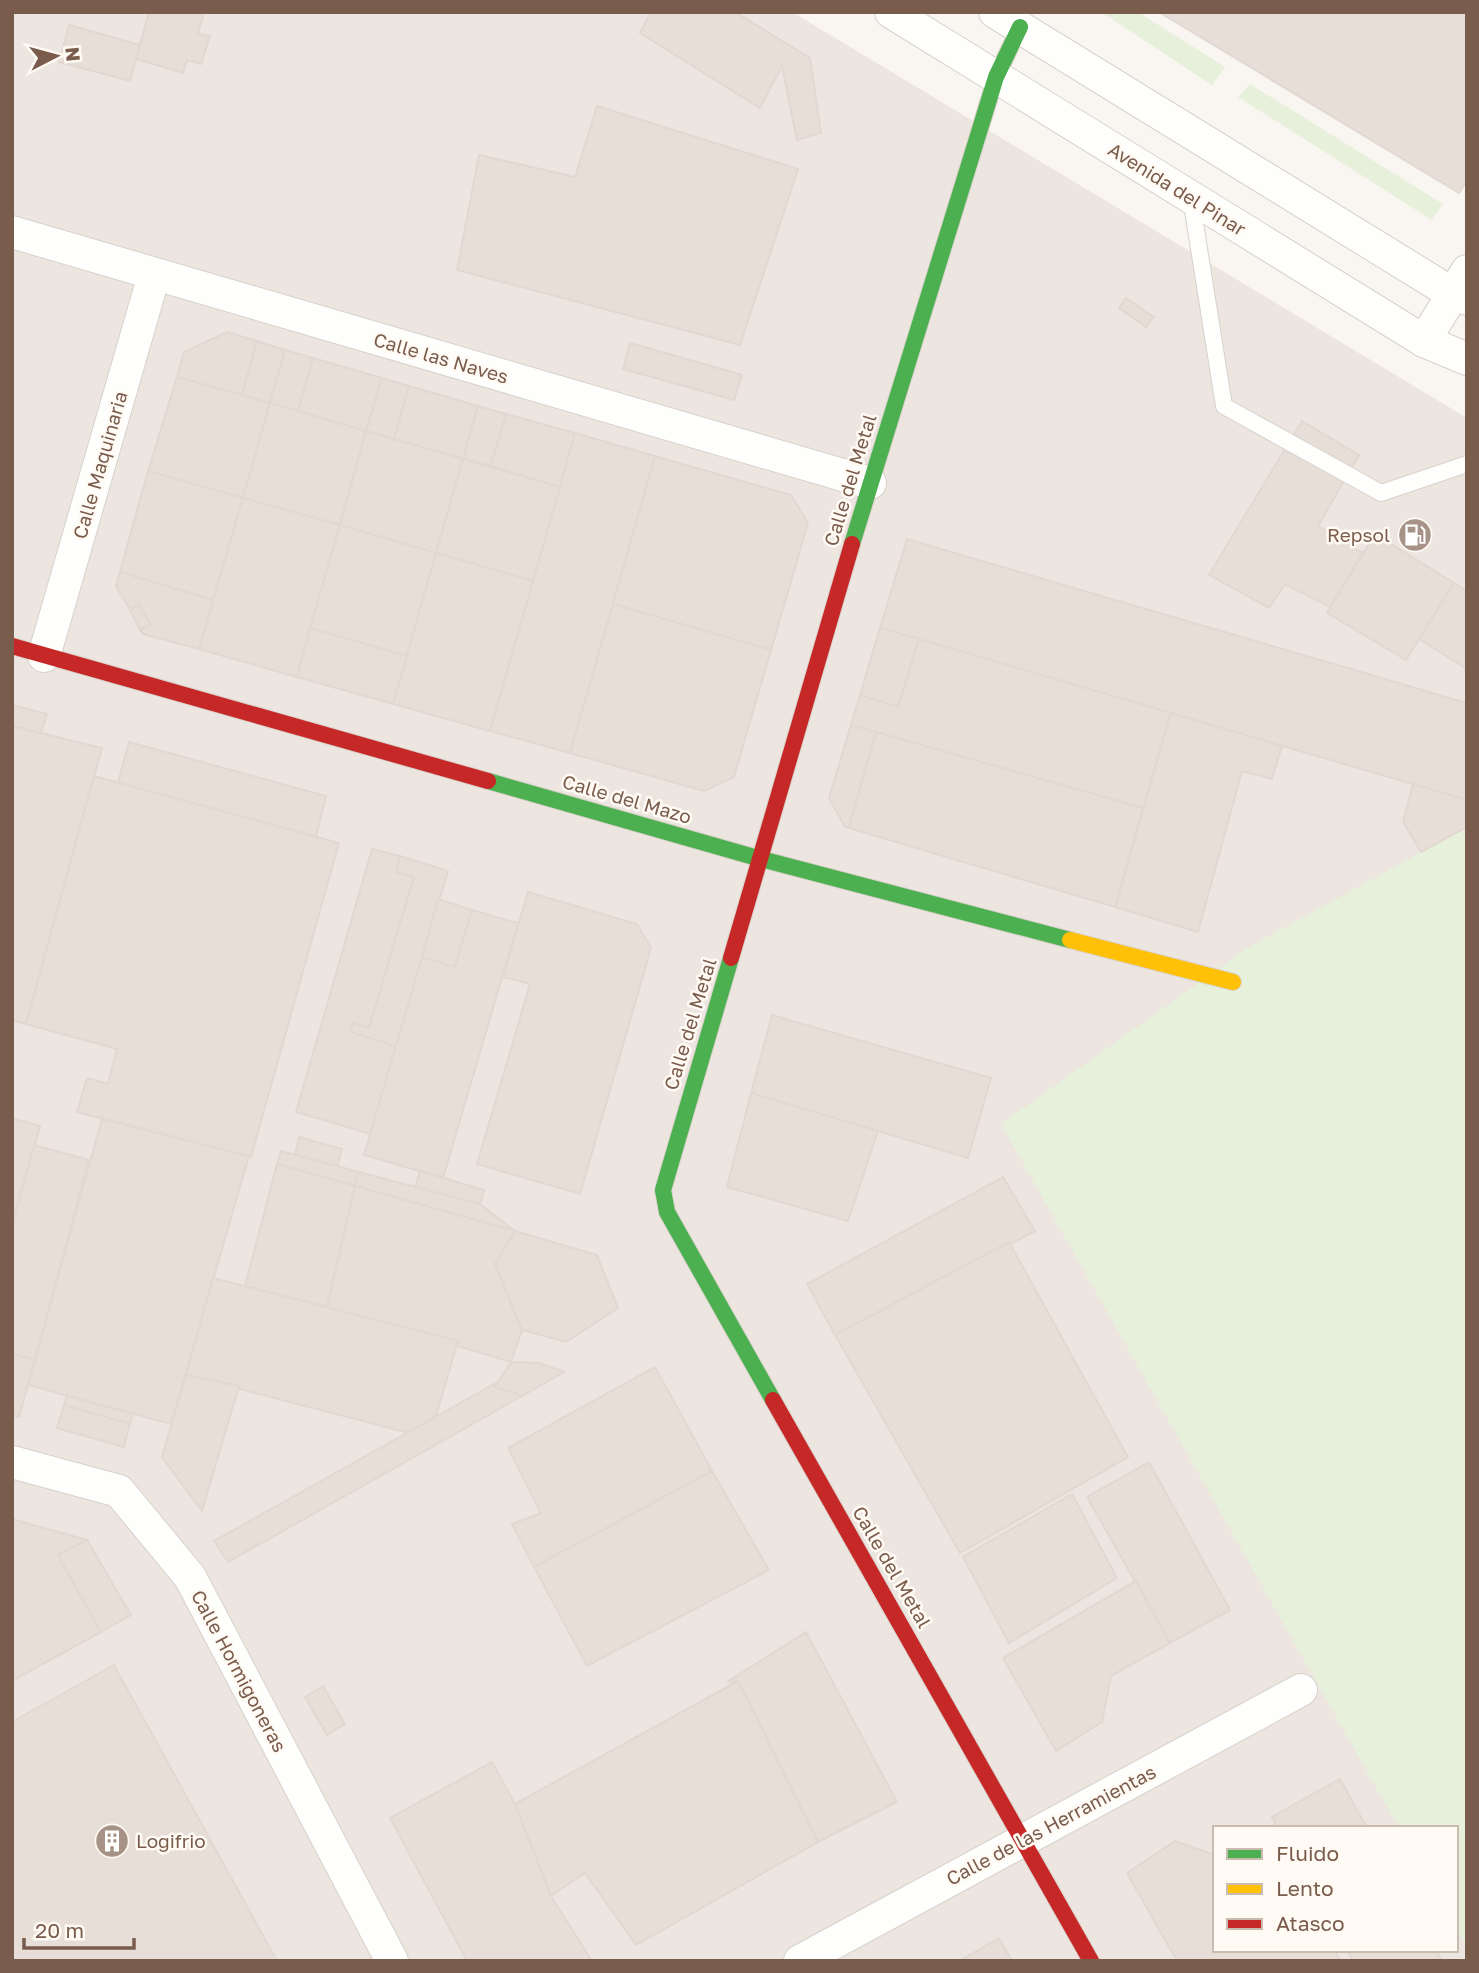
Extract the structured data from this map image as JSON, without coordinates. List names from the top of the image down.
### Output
{
  "streets": {
    "street": [
      "Avenida del Pinar",
      "Calle las Naves",
      "Calle Maquinaria",
      "Calle del Metal",
      "Calle del Mazo",
      "Calle Hormigoneras",
      "Calle de las Herramientas"
    ]
  },
  "crossings": [
    ["Avenida del Pinar", "Calle del Metal"],
    ["Calle las Naves", "Calle Maquinaria"],
    ["Calle las Naves", "Calle del Metal"],
    ["Calle Maquinaria", "Calle del Mazo"],
    ["Calle del Metal", "Calle del Mazo"],
    ["Calle del Metal", "Calle de las Herramientas"]
  ],
  "places": {
    "fuel station": ["Repsol"],
    "building": ["Logifrio"]
  },
  "legend": ["Fluido", "Lento", "Atasco"],
  "scale_bar": "20 m",
  "north": "right"
}
